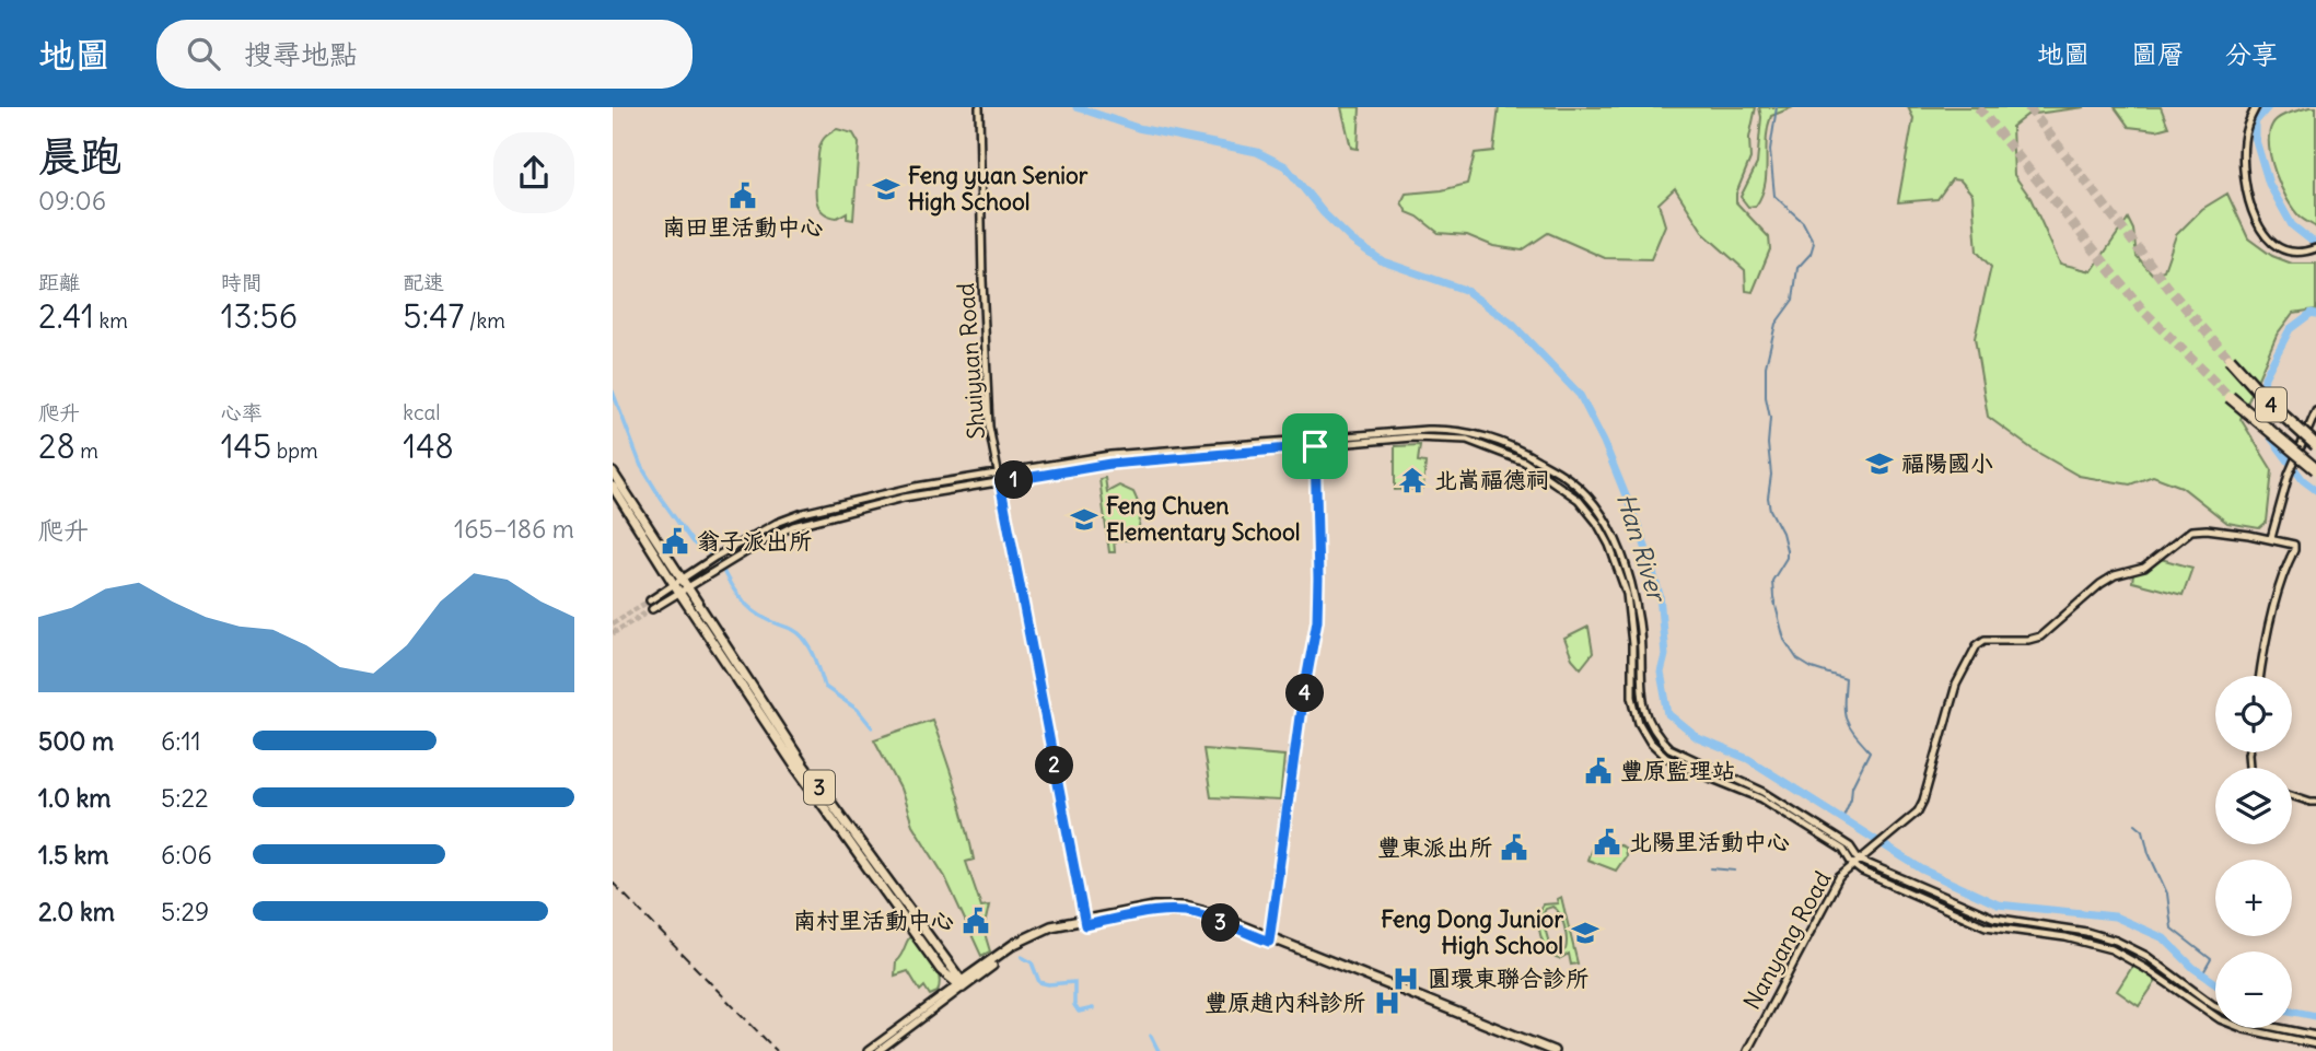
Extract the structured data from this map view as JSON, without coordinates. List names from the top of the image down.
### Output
{
  "streets": {
    "highway": ["4"],
    "main road": ["3"],
    "street": ["Shuiyuan Road", "Nanyang Road"]
  },
  "water": ["Han River"],
  "places": {
    "school or university": [
      "Feng yuan Senior High School",
      "福陽國小",
      "Feng Chuen Elementary School",
      "Feng Dong Junior High School"
    ],
    "public building": [
      "南田里活動中心",
      "翁子派出所",
      "豐原監理站",
      "北陽里活動中心",
      "豐東派出所",
      "南村里活動中心"
    ],
    "temple": ["北嵩福德祠"],
    "hospital": ["圓環東聯合診所", "豐原趙內科診所"]
  },
  "page": {
    "header": "地圖",
    "search": "搜尋地點",
    "nav": ["地圖", "圖層", "分享"],
    "heading": ["晨跑", "09:06"],
    "stats": [
      ["距離", "2.41 km"],
      ["時間", "13:56"],
      ["配速", "5:47 /km"],
      ["爬升", "28 m"],
      ["心率", "145 bpm"],
      ["kcal", "148"]
    ],
    "pins": [
      "1",
      "4",
      "2",
      "3"
    ],
    "chart": ["爬升", "165–186 m"],
    "map_buttons": ["+", "−"],
    "list": [
      {
        "name": "500 m",
        "note": "6:11"
      },
      {
        "name": "1.0 km",
        "note": "5:22"
      },
      {
        "name": "1.5 km",
        "note": "6:06"
      },
      {
        "name": "2.0 km",
        "note": "5:29"
      }
    ]
  }
}
